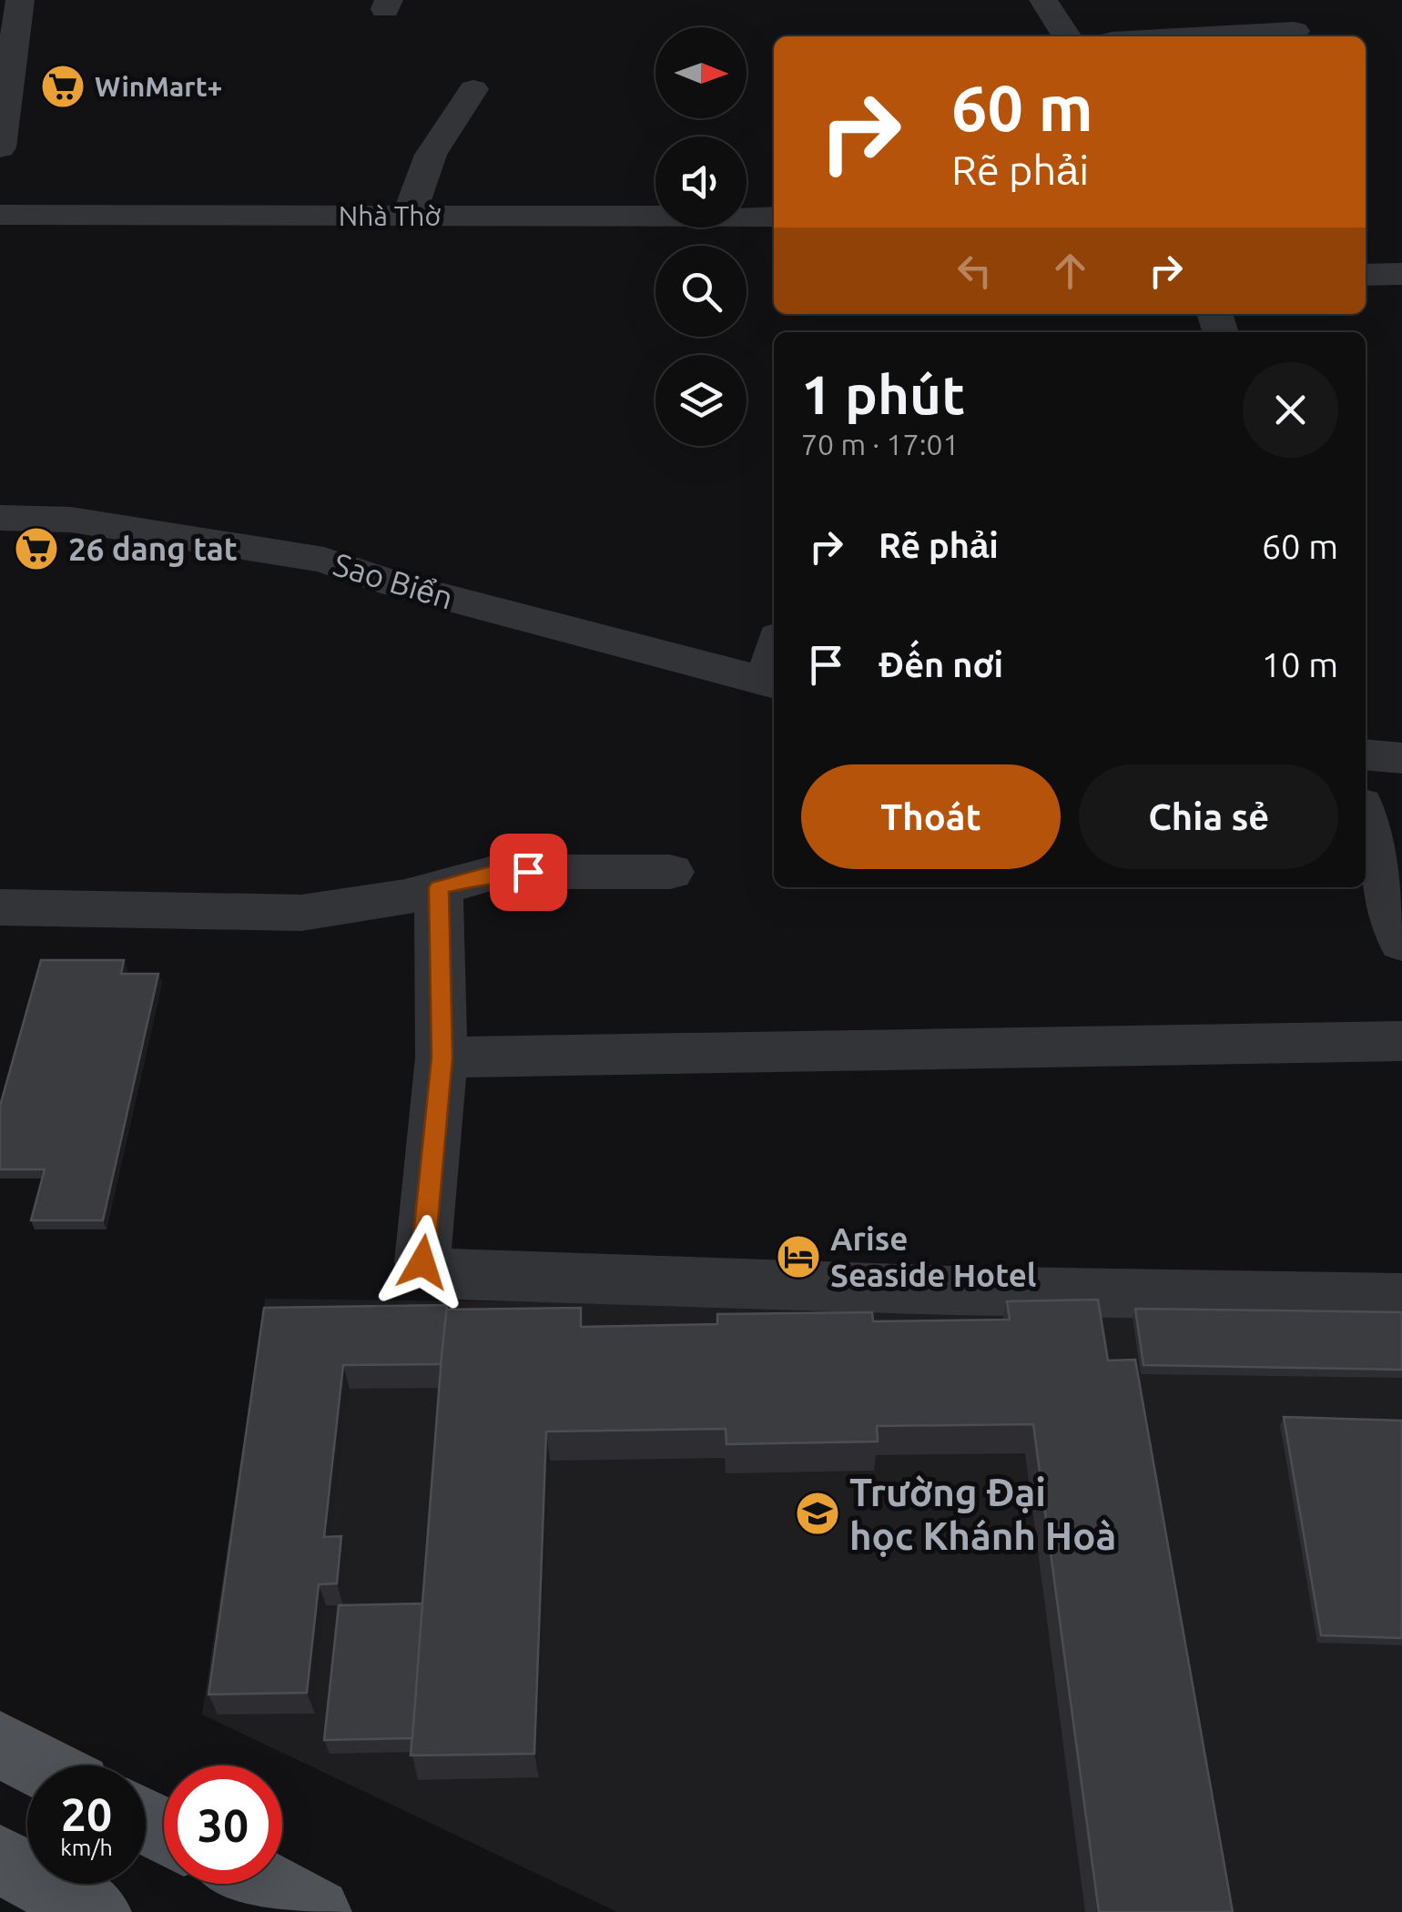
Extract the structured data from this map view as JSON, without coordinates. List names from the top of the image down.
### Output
{
  "streets": {
    "street": ["Nhà Thờ", "Sao Biển"]
  },
  "places": {
    "supermarket": ["WinMart+", "26 dang tat"],
    "hotel": ["Arise Seaside Hotel"],
    "school or university": ["Trường Đại học Khánh Hoà"]
  },
  "north": "right",
  "page": {
    "turn": ["60 m", "Rẽ phải"],
    "heading": ["1 phút", "70 m · 17:01"],
    "list": [
      {
        "name": "Rẽ phải",
        "value": "60 m"
      },
      {
        "name": "Đến nơi",
        "value": "10 m"
      }
    ],
    "buttons": ["Thoát", "Chia sẻ"],
    "speed": "20 km/h",
    "limit": "30"
  }
}
